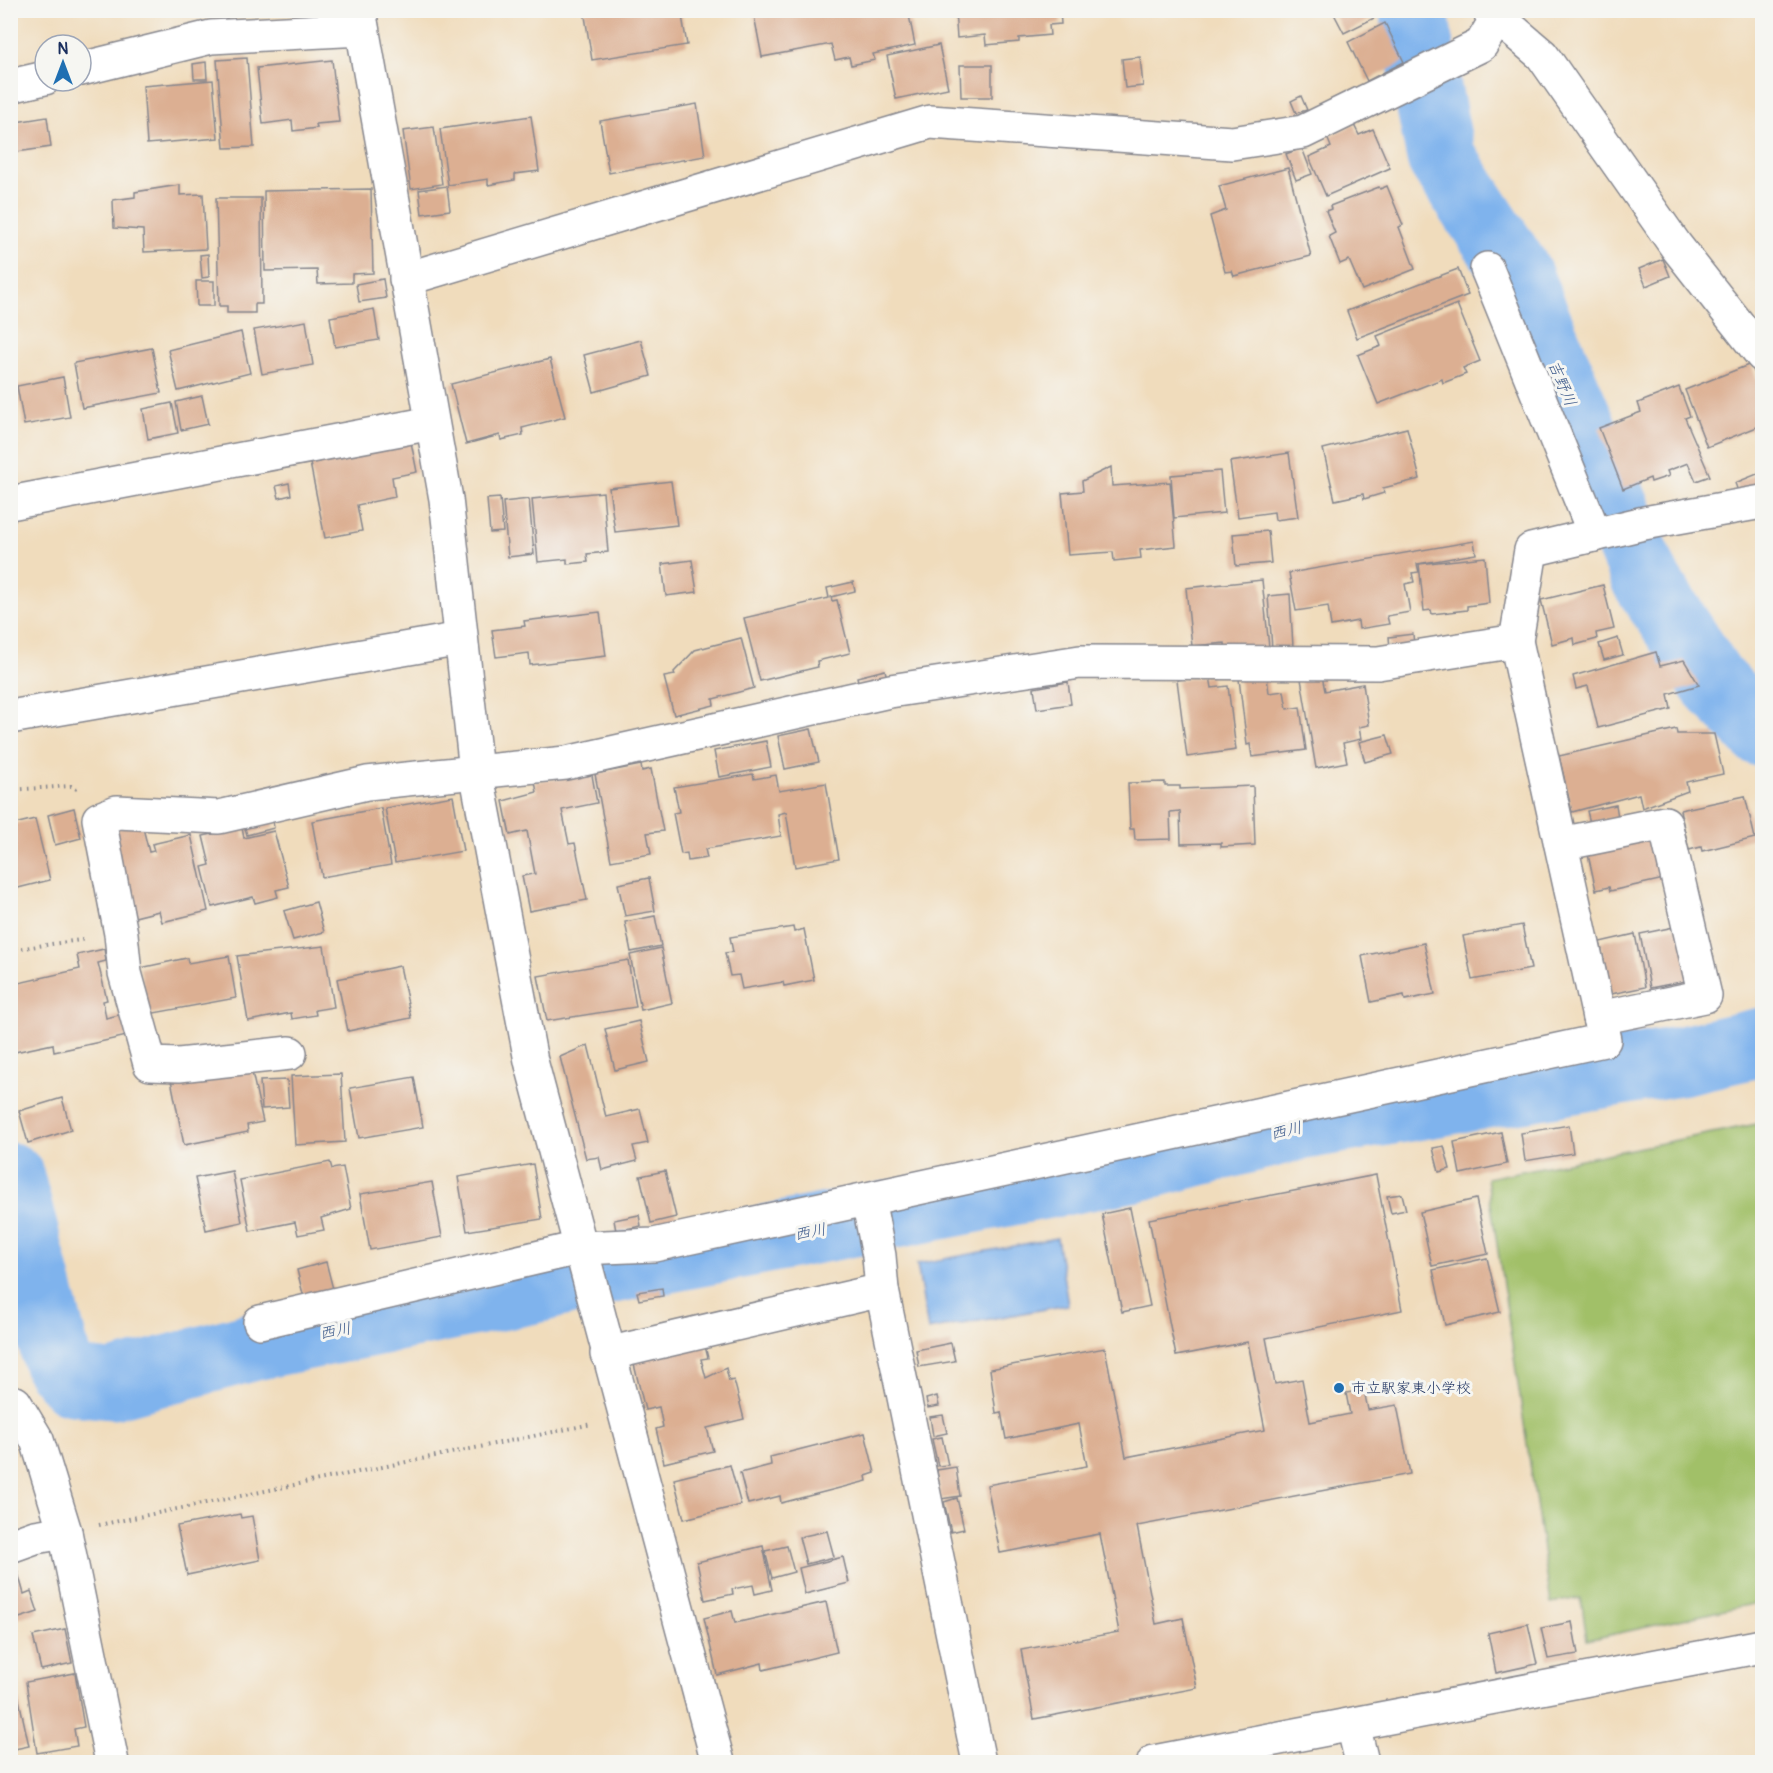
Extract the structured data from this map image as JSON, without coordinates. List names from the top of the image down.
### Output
{
  "water": ["吉野川", "西川"],
  "places": ["市立駅家東小学校"],
  "north": "top"
}
